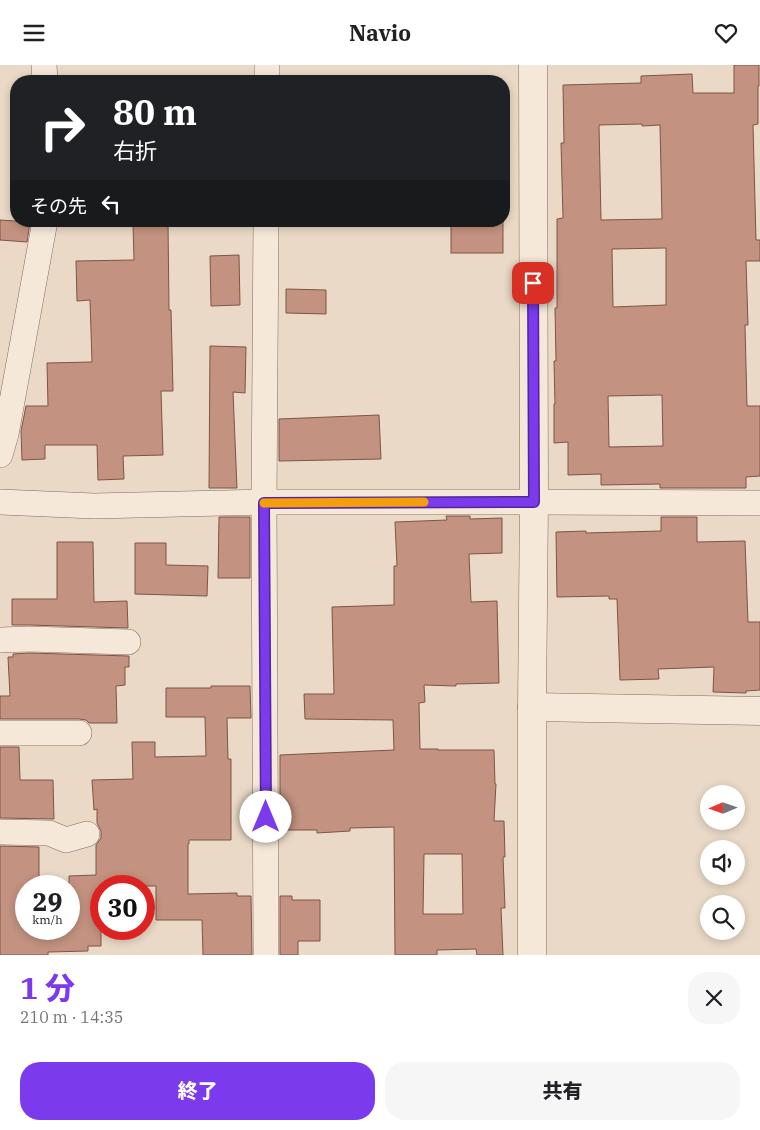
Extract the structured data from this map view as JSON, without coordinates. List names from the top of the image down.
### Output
{
  "north": "left",
  "page": {
    "header": "Navio",
    "turn": ["80 m", "右折"],
    "then": "その先",
    "speed": "29 km/h",
    "limit": "30",
    "heading": ["1 分", "210 m · 14:35"],
    "buttons": ["終了", "共有"]
  }
}
